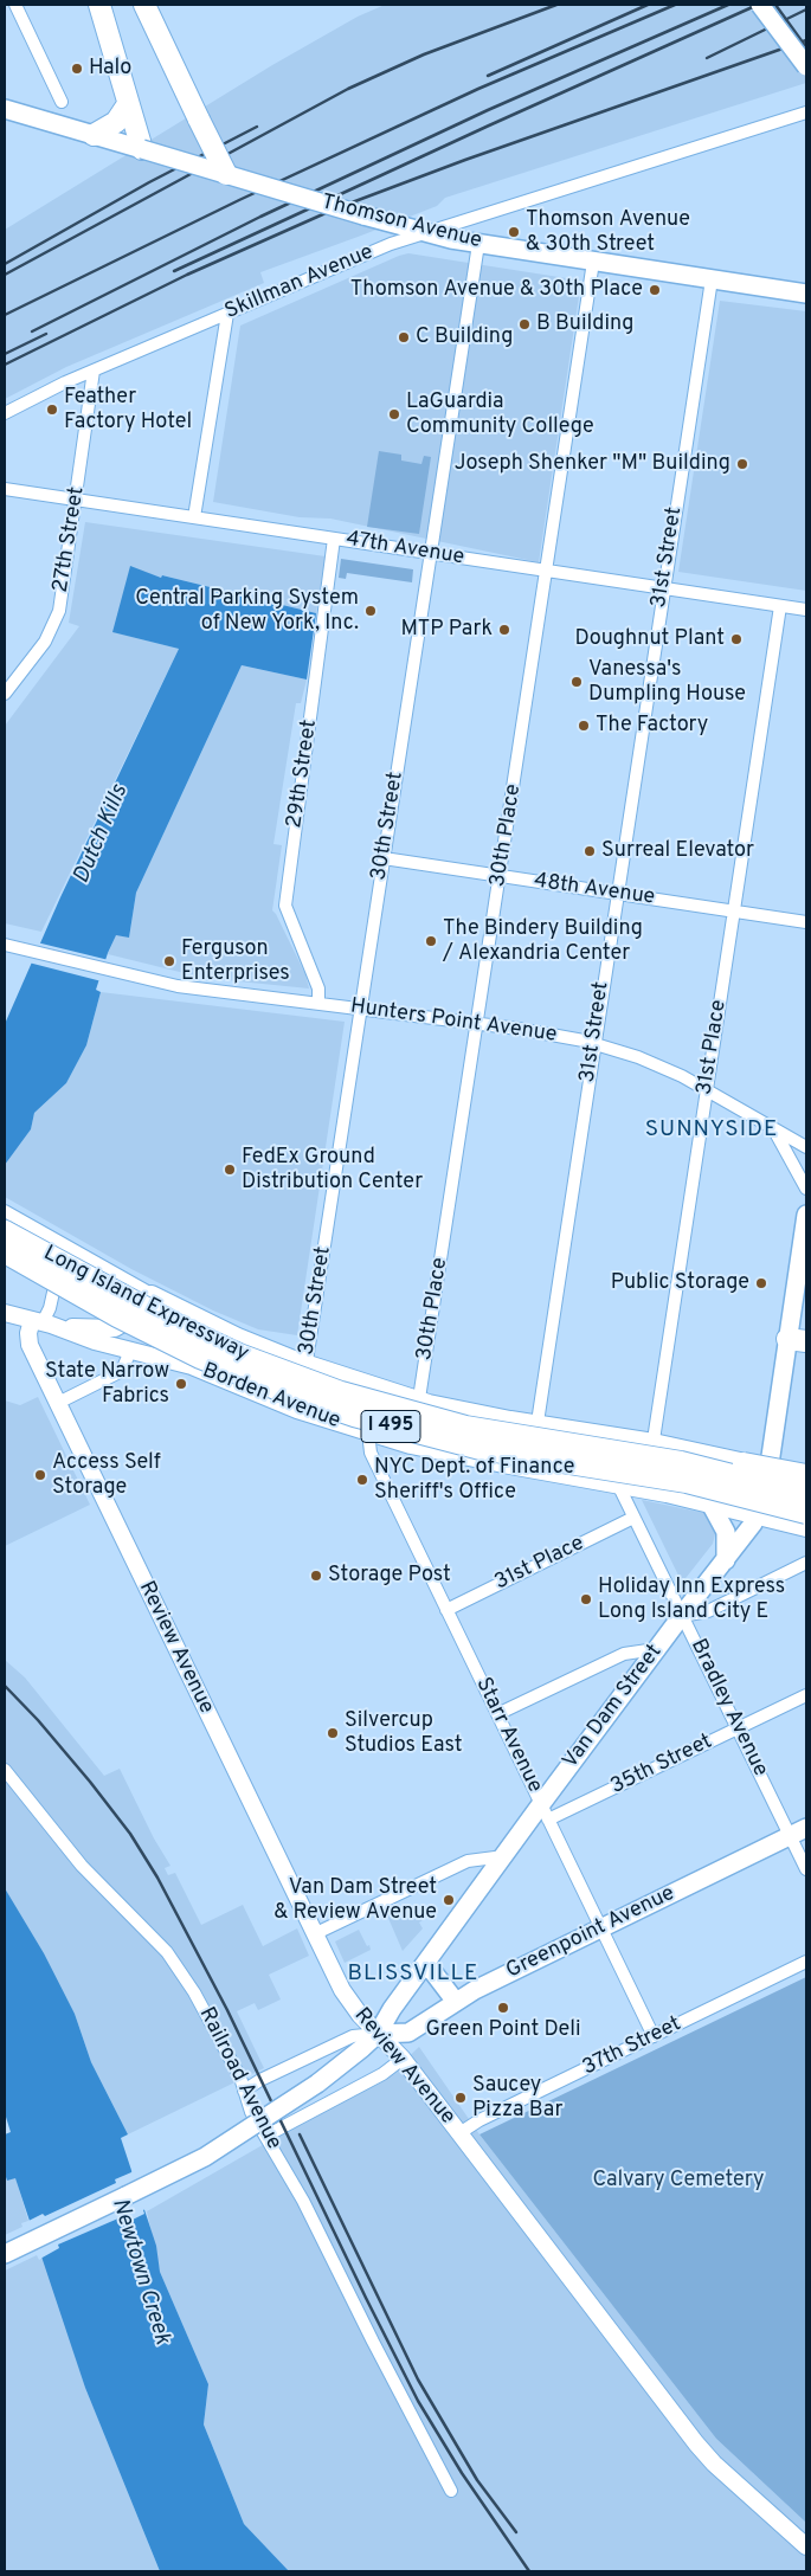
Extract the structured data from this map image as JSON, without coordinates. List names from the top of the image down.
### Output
{
  "streets": {
    "highway": ["Long Island Expressway", "I 495"],
    "main road": [
      "Thomson Avenue",
      "Borden Avenue",
      "Review Avenue",
      "Van Dam Street",
      "Greenpoint Avenue"
    ],
    "street": [
      "Skillman Avenue",
      "27th Street",
      "47th Avenue",
      "31st Street",
      "29th Street",
      "30th Street",
      "30th Place",
      "48th Avenue",
      "Hunters Point Avenue",
      "31st Place",
      "Bradley Avenue",
      "Starr Avenue",
      "35th Street",
      "37th Street",
      "Railroad Avenue"
    ]
  },
  "crossings": [
    ["Thomson Avenue", "Skillman Avenue"],
    ["Thomson Avenue", "31st Street"],
    ["Thomson Avenue", "30th Street"],
    ["Thomson Avenue", "30th Place"],
    ["Skillman Avenue", "27th Street"],
    ["27th Street", "47th Avenue"],
    ["47th Avenue", "31st Street"],
    ["47th Avenue", "29th Street"],
    ["47th Avenue", "30th Street"],
    ["47th Avenue", "30th Place"],
    ["47th Avenue", "31st Place"],
    ["31st Street", "48th Avenue"],
    ["31st Street", "Hunters Point Avenue"],
    ["31st Street", "Borden Avenue"],
    ["29th Street", "Hunters Point Avenue"],
    ["30th Street", "48th Avenue"],
    ["30th Street", "Hunters Point Avenue"],
    ["30th Street", "Borden Avenue"],
    ["30th Place", "48th Avenue"],
    ["30th Place", "Hunters Point Avenue"],
    ["30th Place", "Borden Avenue"],
    ["48th Avenue", "31st Place"],
    ["Hunters Point Avenue", "31st Place"],
    ["31st Place", "Borden Avenue"],
    ["31st Place", "Bradley Avenue"],
    ["31st Place", "Starr Avenue"],
    ["Borden Avenue", "Review Avenue"],
    ["Borden Avenue", "Van Dam Street"],
    ["Borden Avenue", "Bradley Avenue"],
    ["Borden Avenue", "Starr Avenue"],
    ["Review Avenue", "Van Dam Street"],
    ["Review Avenue", "Greenpoint Avenue"],
    ["Review Avenue", "37th Street"],
    ["Van Dam Street", "Bradley Avenue"],
    ["Van Dam Street", "Starr Avenue"],
    ["Van Dam Street", "35th Street"],
    ["Van Dam Street", "Greenpoint Avenue"],
    ["Bradley Avenue", "35th Street"],
    ["Bradley Avenue", "Greenpoint Avenue"],
    ["Starr Avenue", "35th Street"],
    ["Starr Avenue", "Greenpoint Avenue"],
    ["Starr Avenue", "37th Street"],
    ["Greenpoint Avenue", "Railroad Avenue"]
  ],
  "districts": ["SUNNYSIDE", "BLISSVILLE"],
  "water": ["Dutch Kills", "Newtown Creek"],
  "parks": ["Calvary Cemetery"],
  "places": [
    "Halo",
    "Thomson Avenue & 30th Street",
    "Thomson Avenue & 30th Place",
    "B Building",
    "C Building",
    "Feather Factory Hotel",
    "LaGuardia Community College",
    "Joseph Shenker \"M\" Building",
    "Central Parking System of New York, Inc.",
    "MTP Park",
    "Doughnut Plant",
    "Vanessa's Dumpling House",
    "The Factory",
    "Surreal Elevator",
    "The Bindery Building / Alexandria Center",
    "Ferguson Enterprises",
    "FedEx Ground Distribution Center",
    "Public Storage",
    "State Narrow Fabrics",
    "Access Self Storage",
    "NYC Dept. of Finance Sheriff's Office",
    "Storage Post",
    "Holiday Inn Express Long Island City E",
    "Silvercup Studios East",
    "Van Dam Street & Review Avenue",
    "Green Point Deli",
    "Saucey Pizza Bar"
  ]
}
